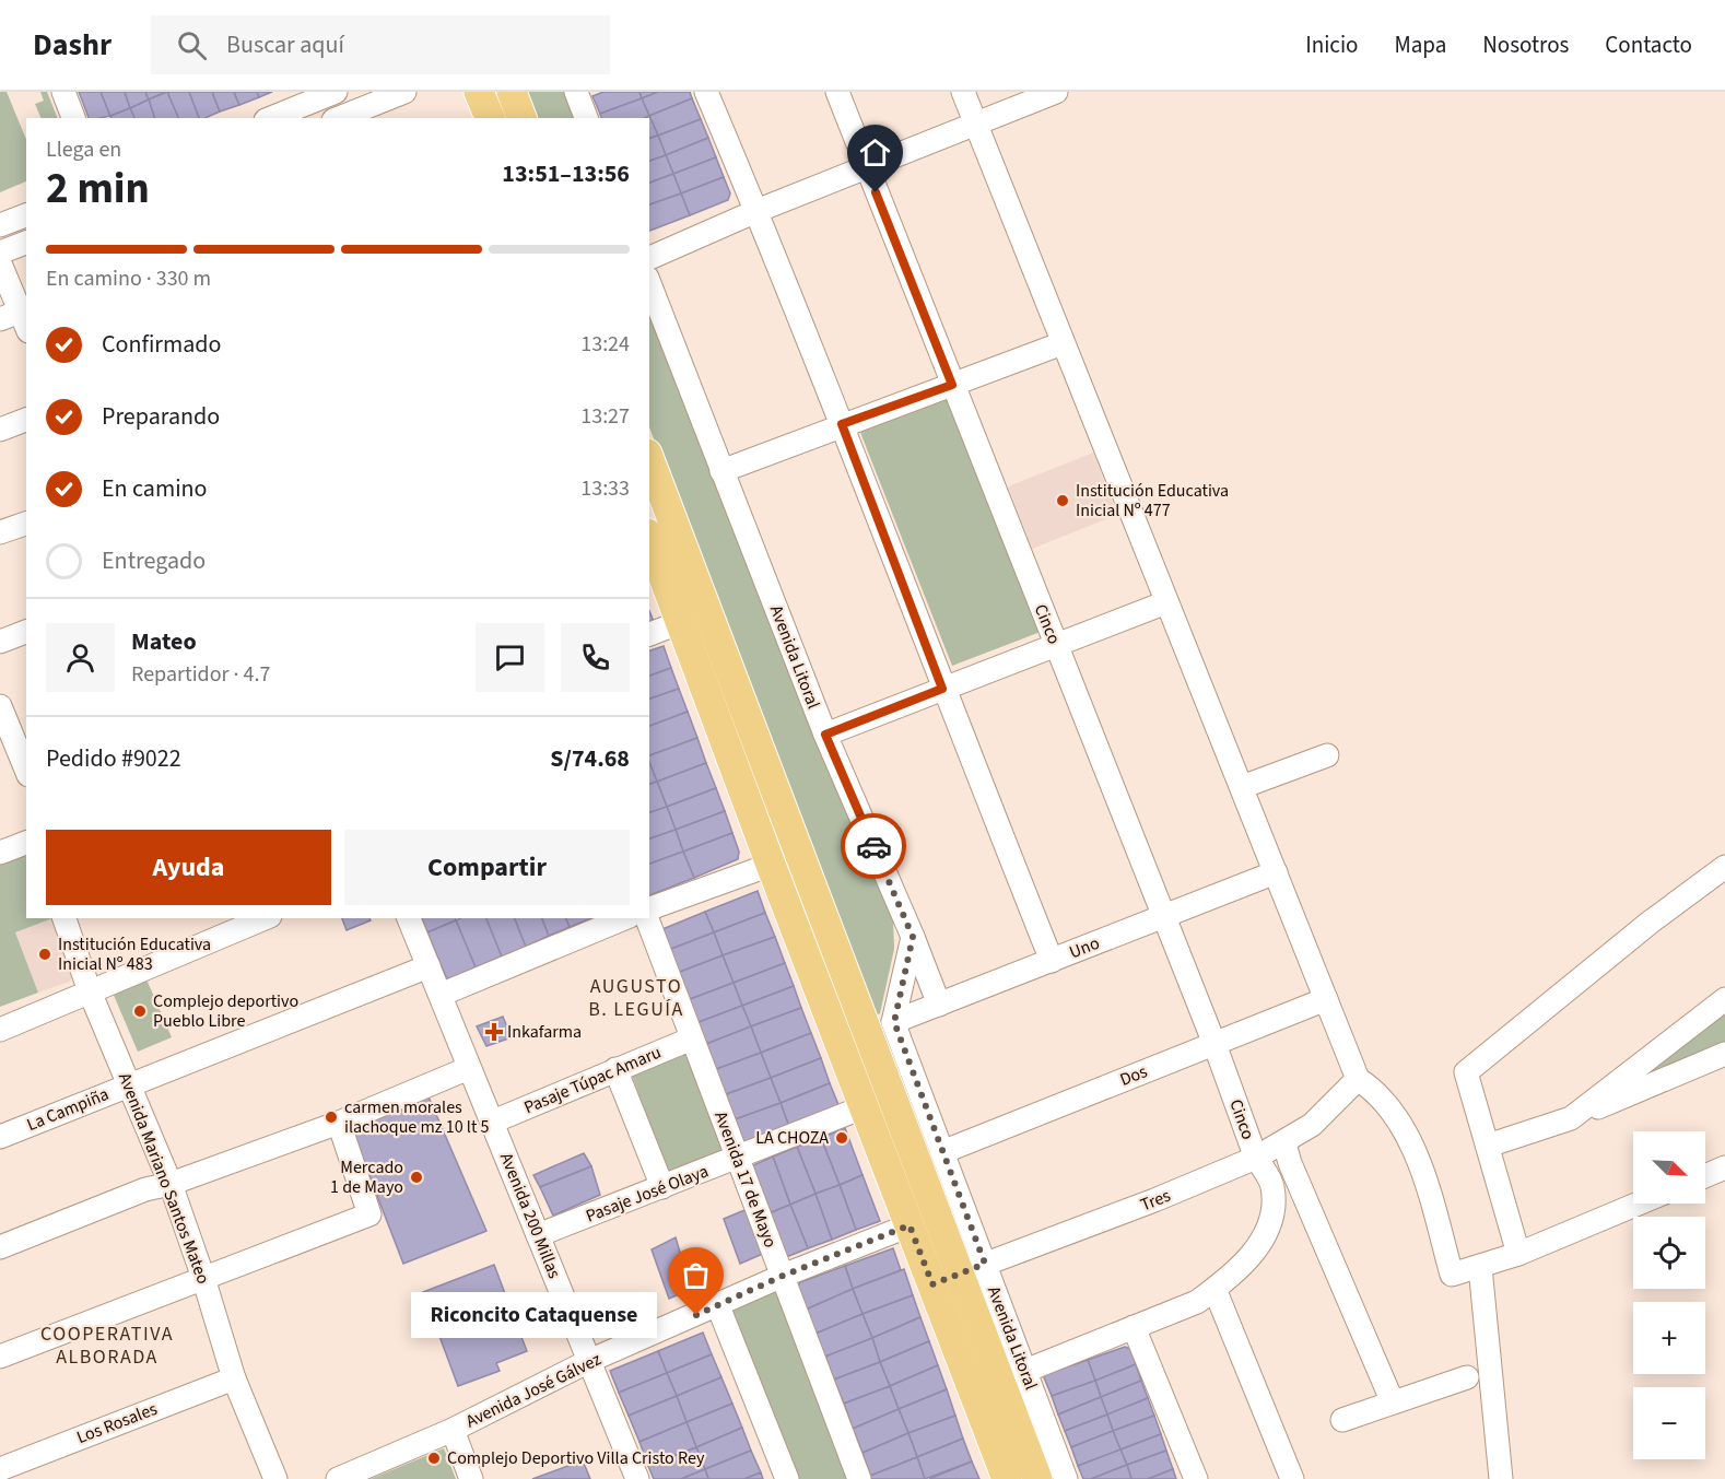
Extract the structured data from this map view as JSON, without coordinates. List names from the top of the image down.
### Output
{
  "streets": {
    "main road": ["Avenida Litoral"],
    "street": [
      "Cinco",
      "Uno",
      "Dos",
      "Pasaje Túpac Amaru",
      "La Campiña",
      "Avenida Mariano Santos Mateo",
      "Avenida 17 de Mayo",
      "Pasaje José Olaya",
      "Tres",
      "Avenida 200 Millas",
      "Avenida José Gálvez",
      "Los Rosales"
    ]
  },
  "crossings": [
    ["Cinco", "Avenida Litoral"],
    ["Cinco", "Uno"],
    ["Cinco", "Dos"],
    ["Cinco", "Tres"],
    ["Avenida Litoral", "Uno"],
    ["Avenida Litoral", "Dos"],
    ["Avenida Litoral", "Tres"],
    ["Pasaje Túpac Amaru", "Avenida 17 de Mayo"],
    ["Pasaje Túpac Amaru", "Avenida 200 Millas"],
    ["La Campiña", "Avenida Mariano Santos Mateo"],
    ["La Campiña", "Avenida 200 Millas"],
    ["Avenida Mariano Santos Mateo", "Los Rosales"],
    ["Avenida 17 de Mayo", "Pasaje José Olaya"],
    ["Avenida 17 de Mayo", "Avenida José Gálvez"],
    ["Pasaje José Olaya", "Avenida 200 Millas"],
    ["Avenida 200 Millas", "Avenida José Gálvez"]
  ],
  "districts": ["AUGUSTO B. LEGUÍA", "COOPERATIVA ALBORADA"],
  "places": {
    "other": [
      "Institución Educativa Inicial Nº 477",
      "Institución Educativa Inicial Nº 483",
      "Complejo deportivo Pueblo Libre",
      "carmen morales ilachoque mz 10 lt 5",
      "LA CHOZA",
      "Mercado 1 de Mayo",
      "Riconcito Cataquense",
      "Complejo Deportivo Villa Cristo Rey"
    ],
    "health": ["Inkafarma"]
  },
  "north": "bottom right",
  "page": {
    "header": "Dashr",
    "search": "Buscar aquí",
    "nav": [
      "Inicio",
      "Mapa",
      "Nosotros",
      "Contacto"
    ],
    "heading": ["2 min", "Llega en", "13:51–13:56"],
    "panel": [
      "Mateo",
      "Repartidor · 4.7",
      "Pedido #9022",
      "S/74.68"
    ],
    "bar": "En camino · 330 m",
    "list": [
      ["Confirmado", "13:24"],
      ["Preparando", "13:27"],
      ["En camino", "13:33"],
      "Entregado"
    ],
    "buttons": ["Ayuda", "Compartir"],
    "map_buttons": ["+", "−"],
    "bubble": "Riconcito Cataquense"
  }
}
